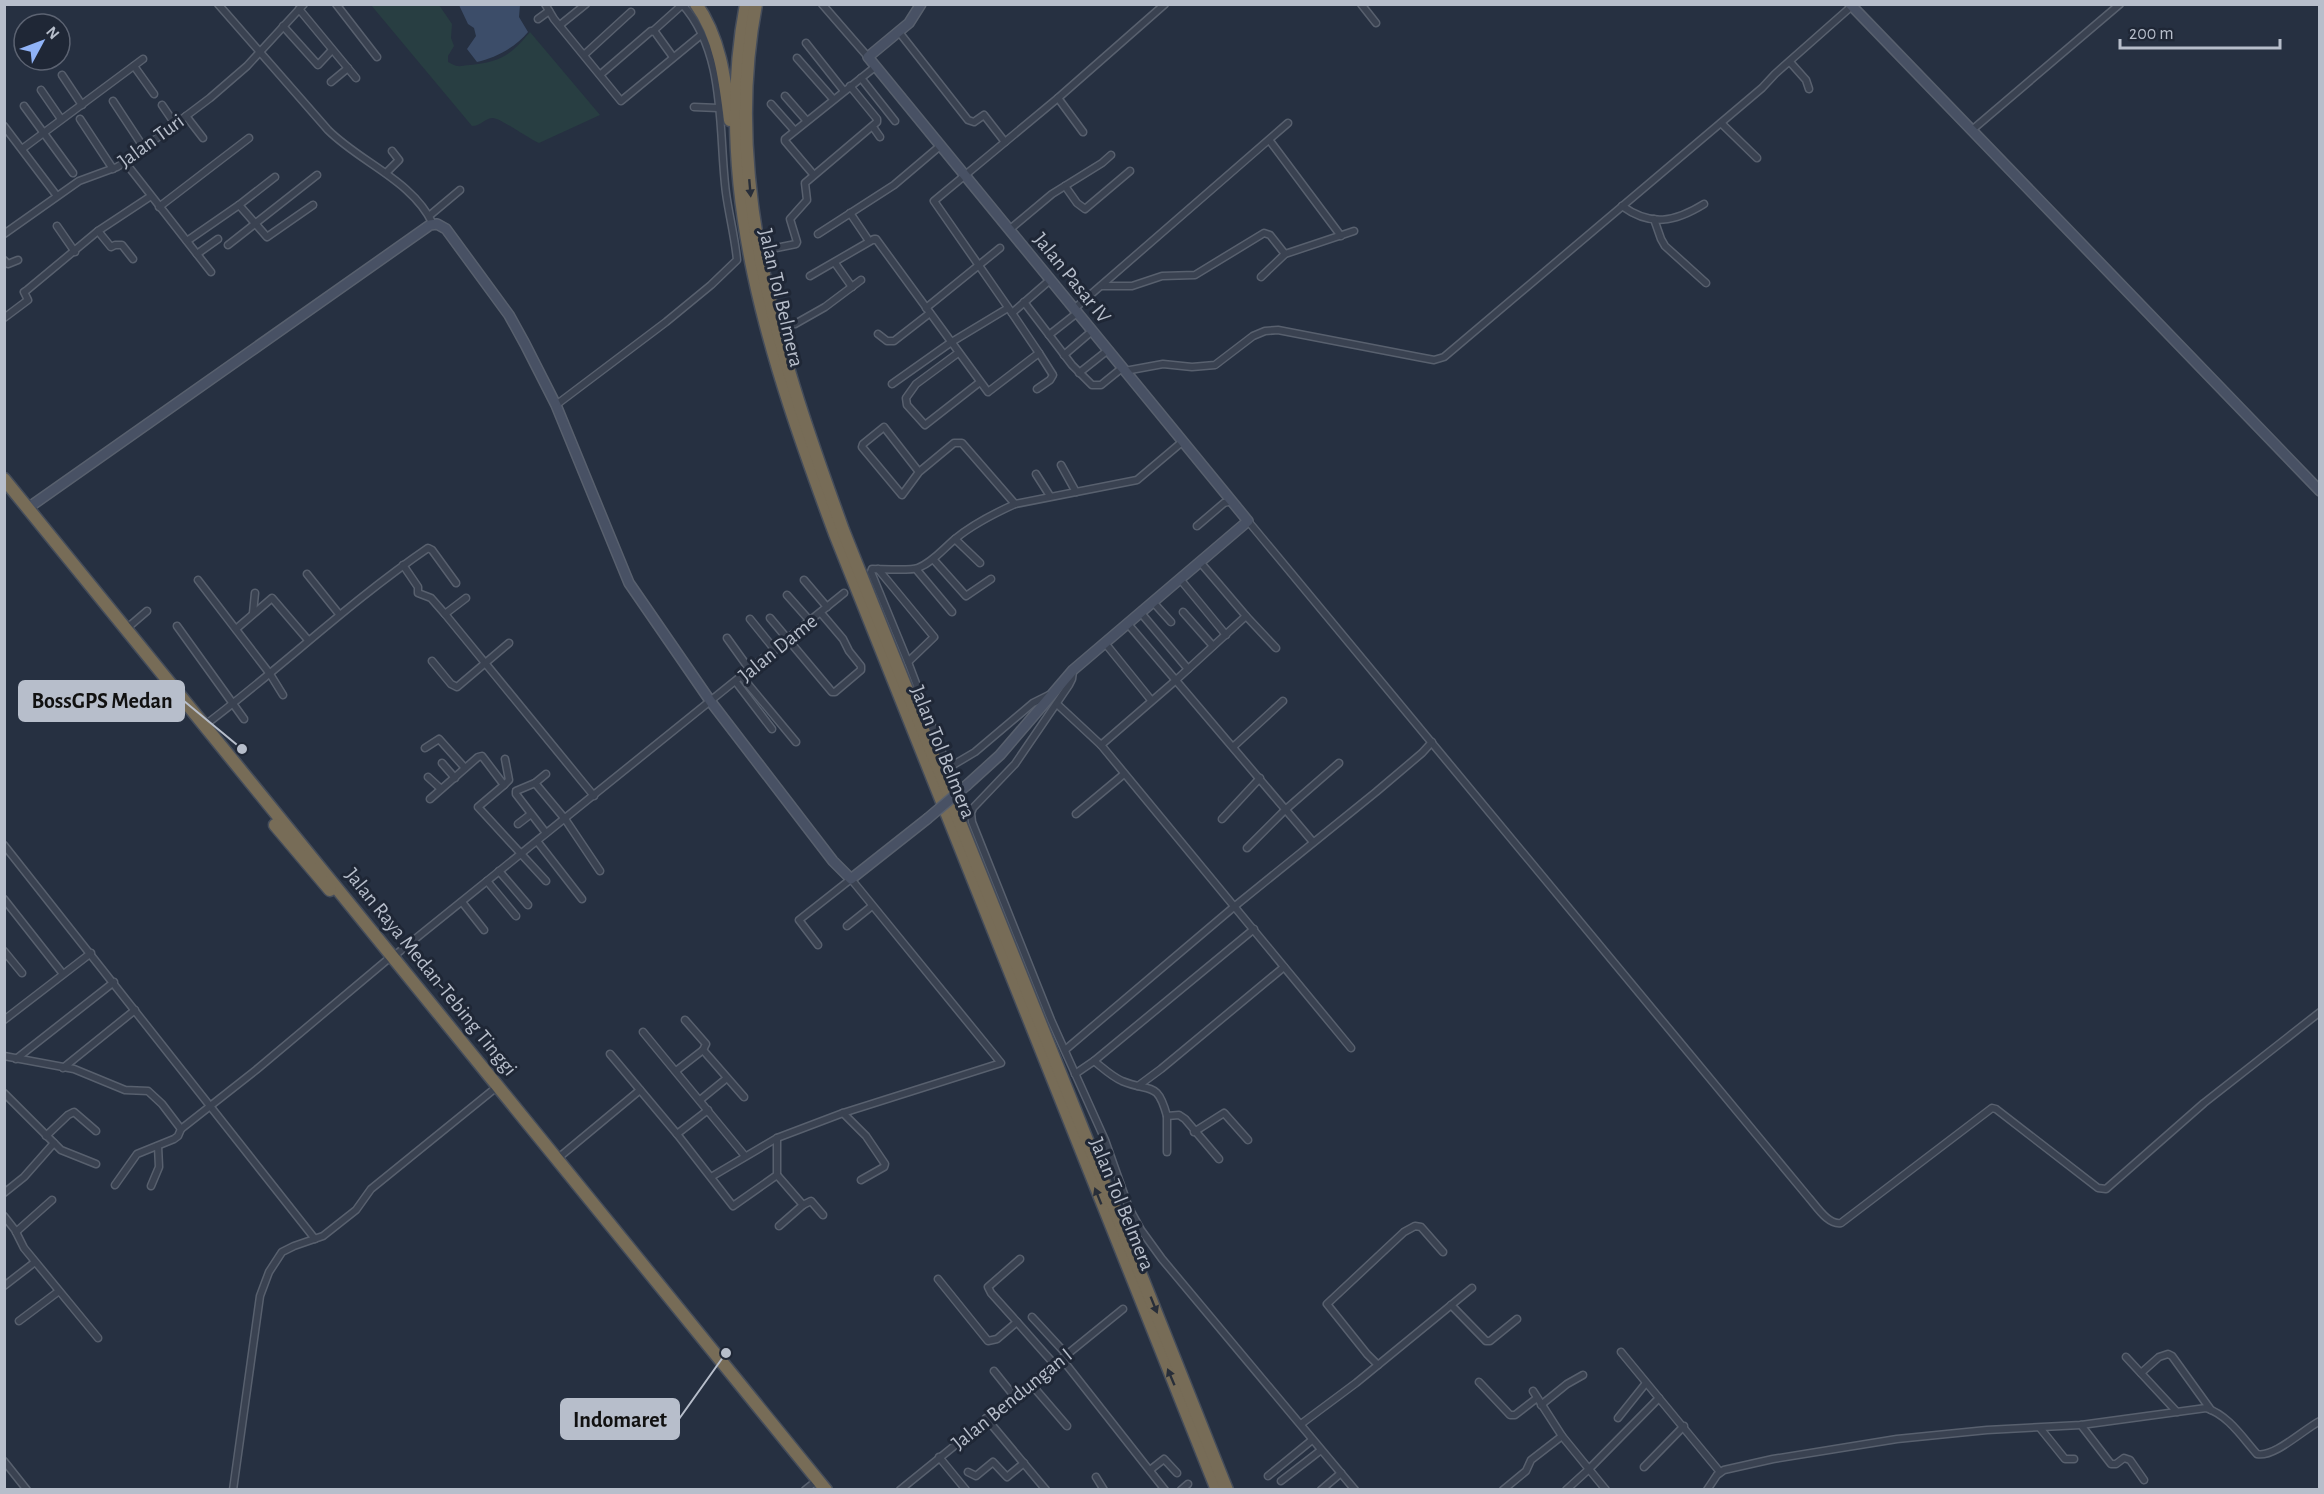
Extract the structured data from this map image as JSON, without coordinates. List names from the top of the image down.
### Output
{
  "streets": {
    "highway": ["Jalan Tol Belmera", "Jalan Raya Medan-Tebing Tinggi"],
    "street": [
      "Jalan Turi",
      "Jalan Pasar IV",
      "Jalan Dame",
      "Jalan Bendungan I"
    ]
  },
  "crossings": [
    ["Jalan Dame", "Jalan Raya Medan-Tebing Tinggi"]
  ],
  "places": ["BossGPS Medan", "Indomaret"],
  "scale_bar": "200 m",
  "north": "top right"
}
